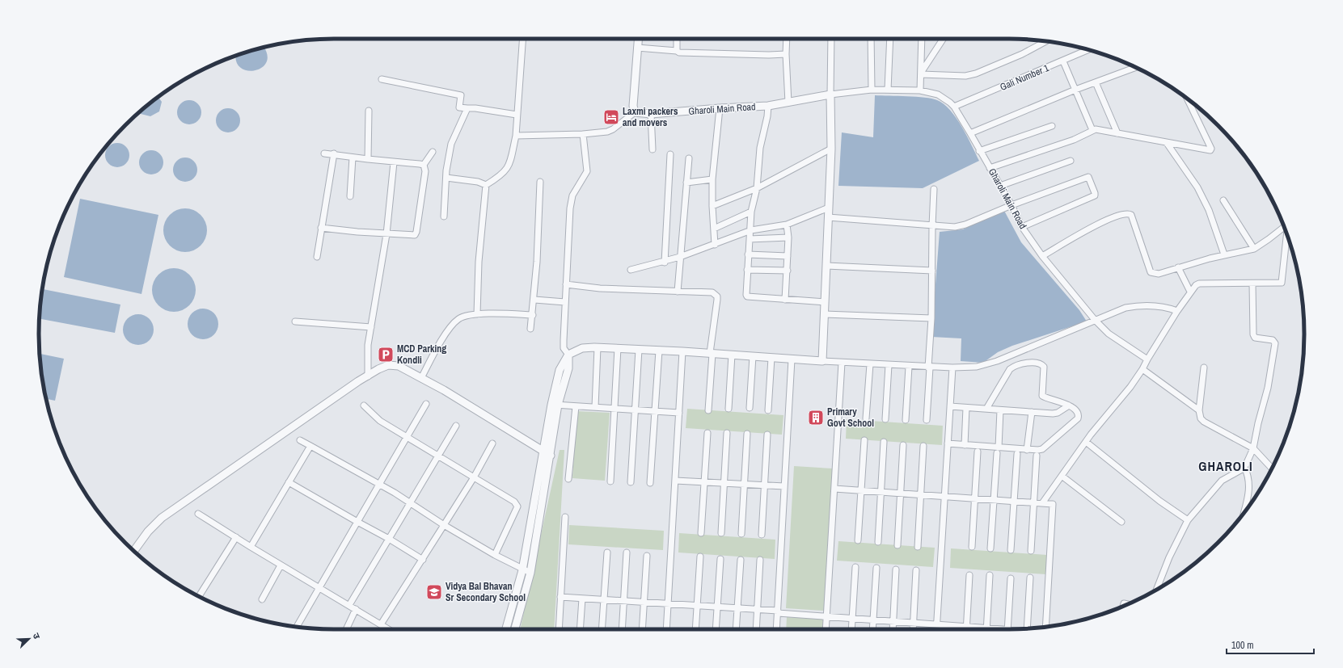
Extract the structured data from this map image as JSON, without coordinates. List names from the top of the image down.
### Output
{
  "streets": {
    "street": ["Gali Number 1", "Gharoli Main Road"]
  },
  "crossings": [
    ["Gali Number 1", "Gharoli Main Road"]
  ],
  "districts": ["GHAROLI"],
  "places": {
    "hotel": ["Laxmi packers and movers"],
    "parking": ["MCD Parking Kondli"],
    "building": ["Primary Govt School"],
    "school or university": ["Vidya Bal Bhavan Sr Secondary School"]
  },
  "scale_bar": "100 m",
  "north": "top right"
}
